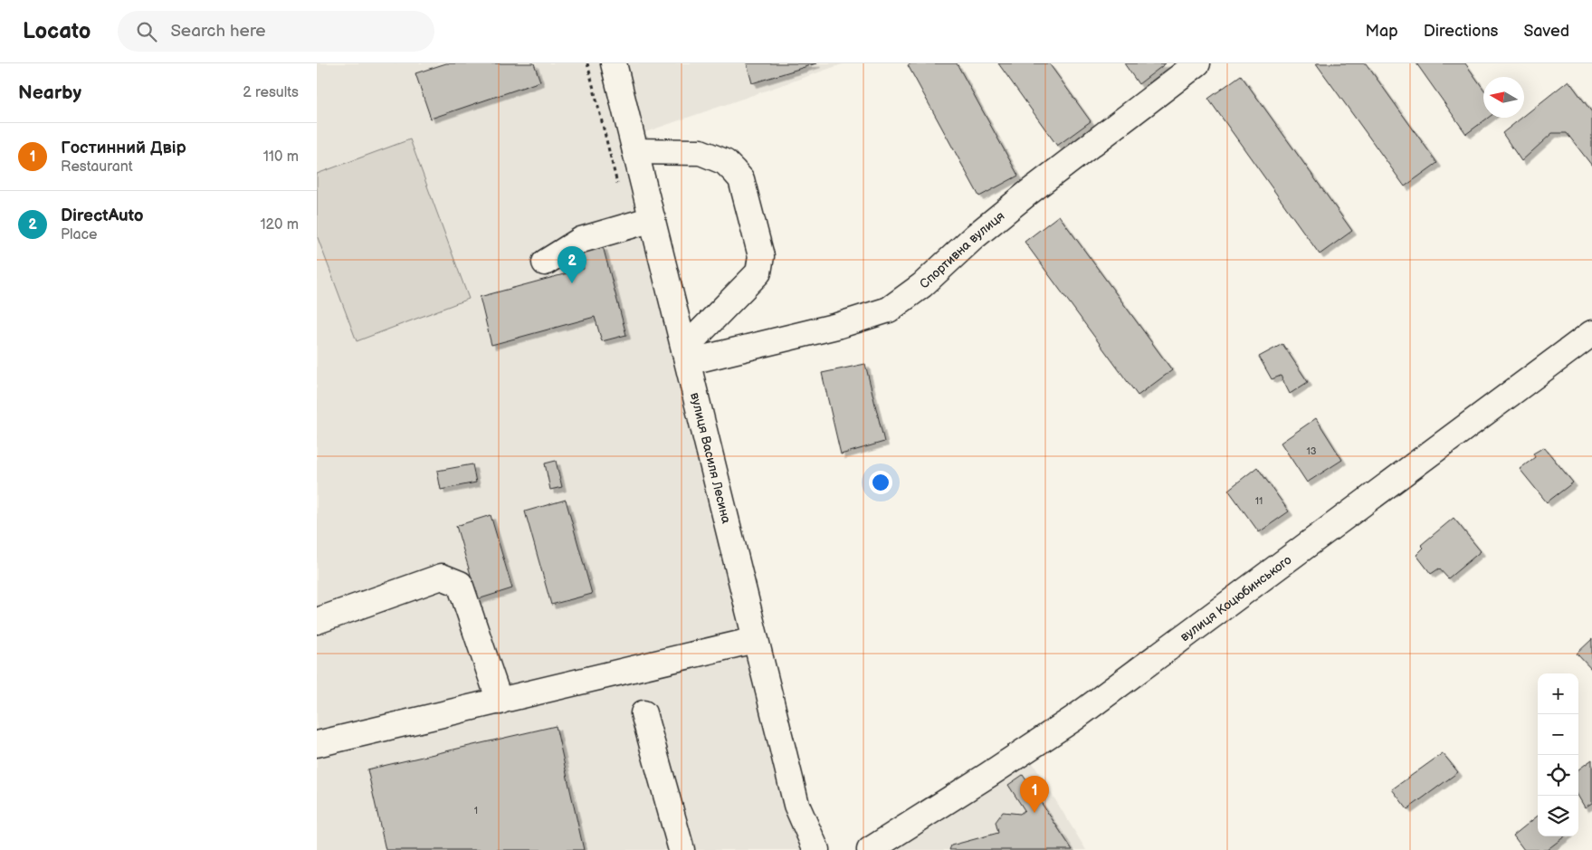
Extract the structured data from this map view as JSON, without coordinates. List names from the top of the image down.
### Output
{
  "streets": {
    "street": ["Спортивна вулиця", "вулиця Василя Лесина", "вулиця Коцюбинського"]
  },
  "crossings": [
    ["Спортивна вулиця", "вулиця Василя Лесина"]
  ],
  "house_numbers": ["13", "11", "1"],
  "north": "left",
  "page": {
    "header": "Locato",
    "search": "Search here",
    "nav": ["Map", "Directions", "Saved"],
    "heading": ["Nearby", "2 results"],
    "list": [
      {
        "mark": "1",
        "name": "Гостинний Двір",
        "note": "Restaurant",
        "value": "110 m"
      },
      {
        "mark": "2",
        "name": "DirectAuto",
        "note": "Place",
        "value": "120 m"
      }
    ],
    "pins": ["2", "1"],
    "map_buttons": ["+", "−"]
  }
}
